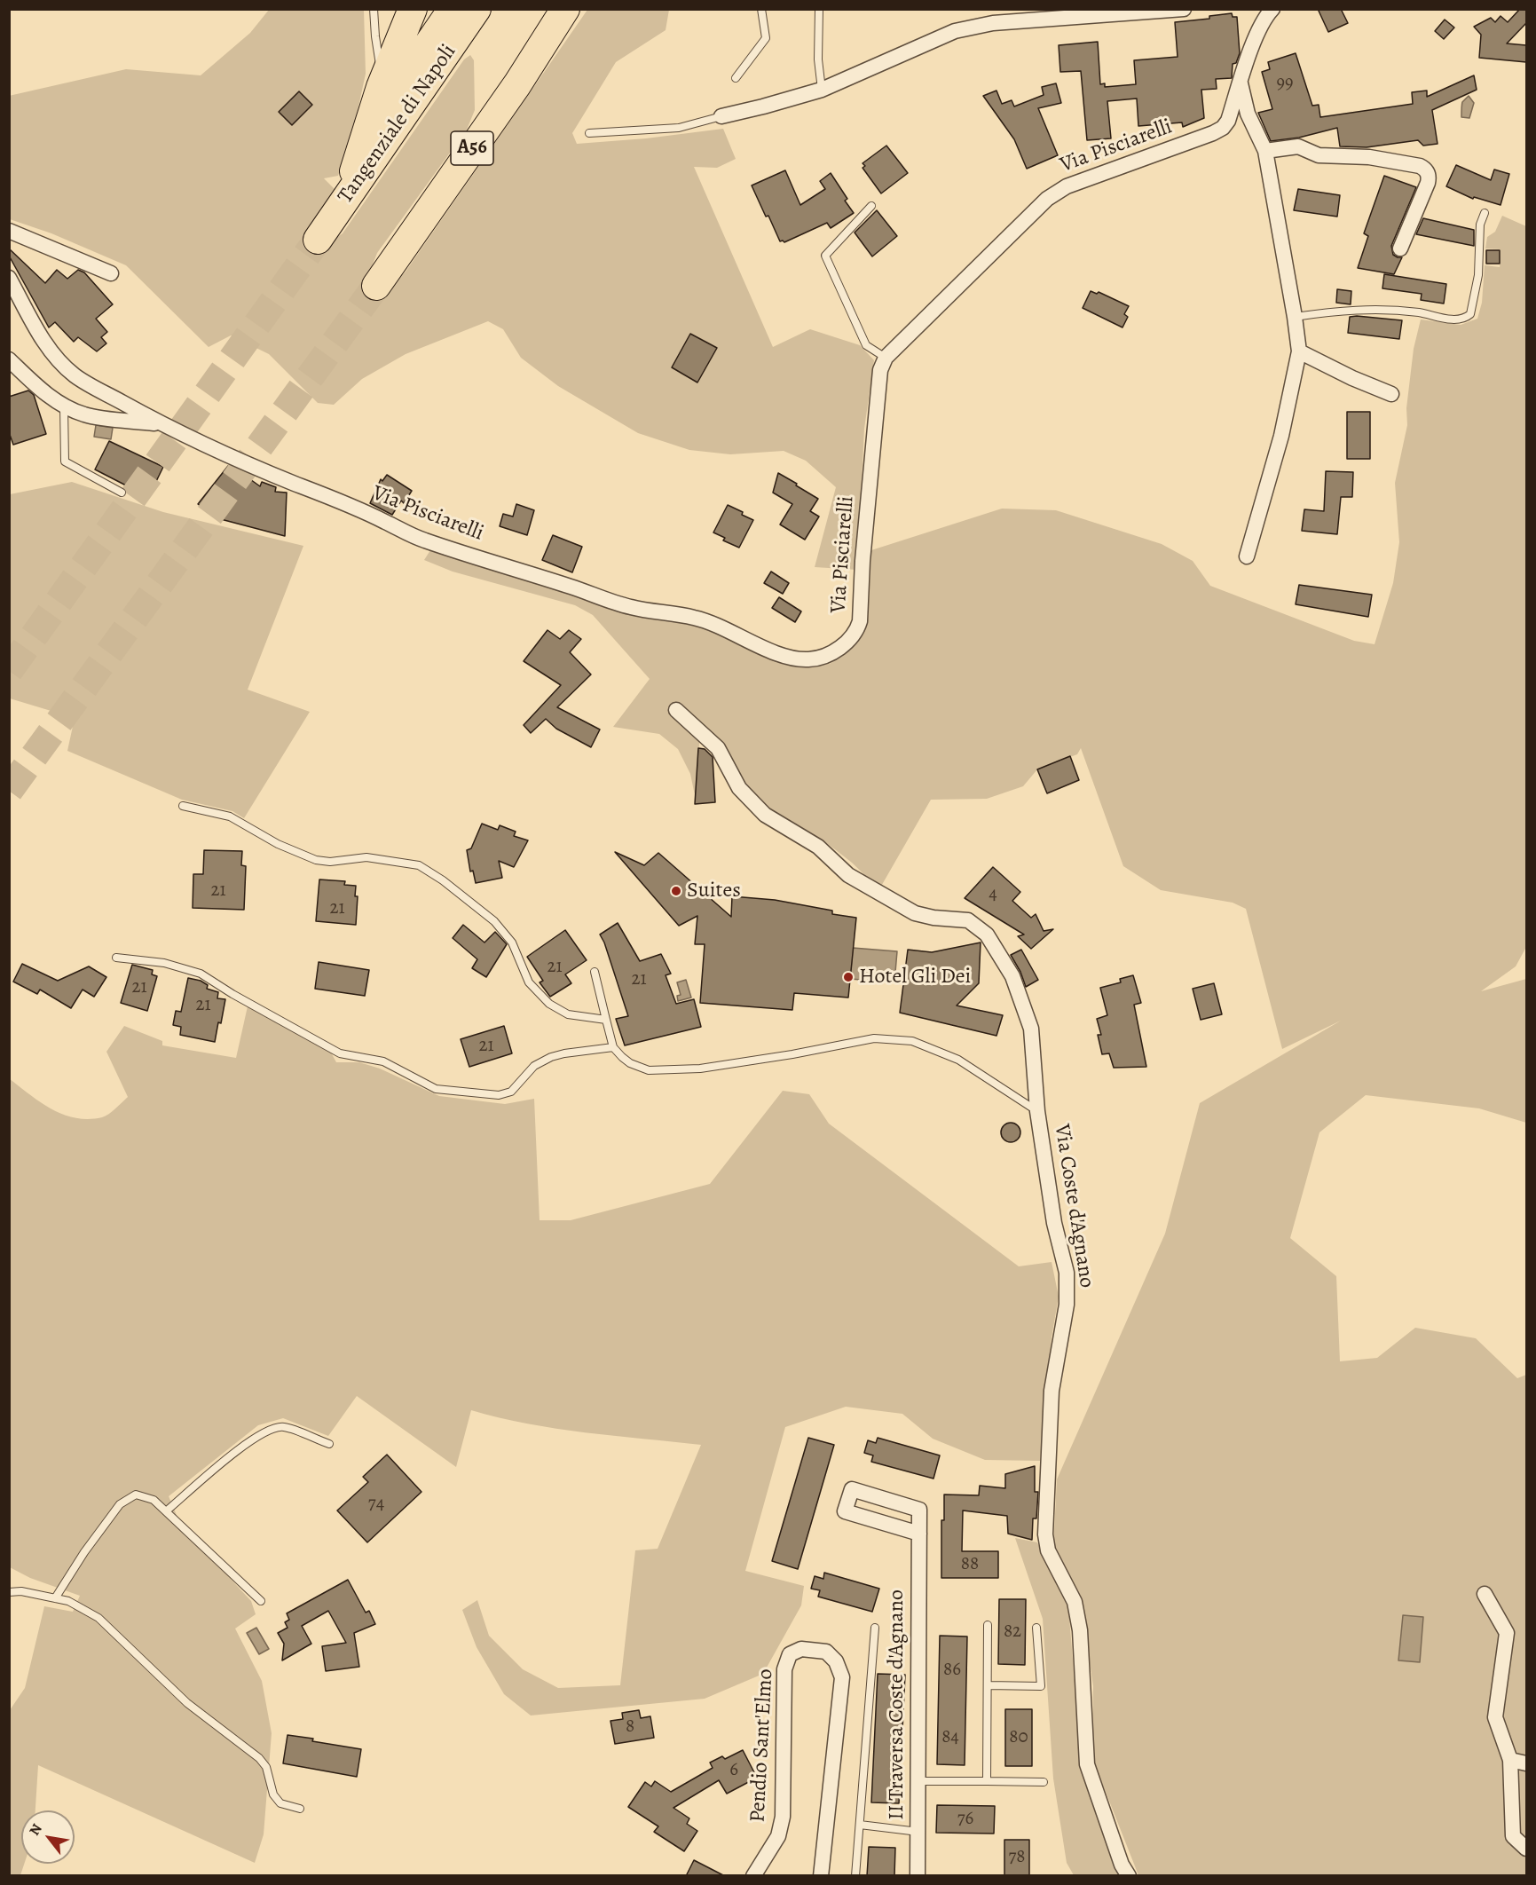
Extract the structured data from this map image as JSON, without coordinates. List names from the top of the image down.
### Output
{
  "streets": {
    "highway": ["Tangenziale di Napoli", "A56"],
    "street": [
      "Via Pisciarelli",
      "Via Coste d'Agnano",
      "II Traversa Coste d'Agnano",
      "Pendio Sant'Elmo"
    ]
  },
  "places": ["Suites", "Hotel Gli Dei"],
  "house_numbers": [
    "99",
    "21",
    "4",
    "21",
    "21",
    "21",
    "21",
    "21",
    "21",
    "74",
    "88",
    "82",
    "86",
    "8",
    "84",
    "80",
    "6",
    "76",
    "78"
  ],
  "north": "top left"
}
